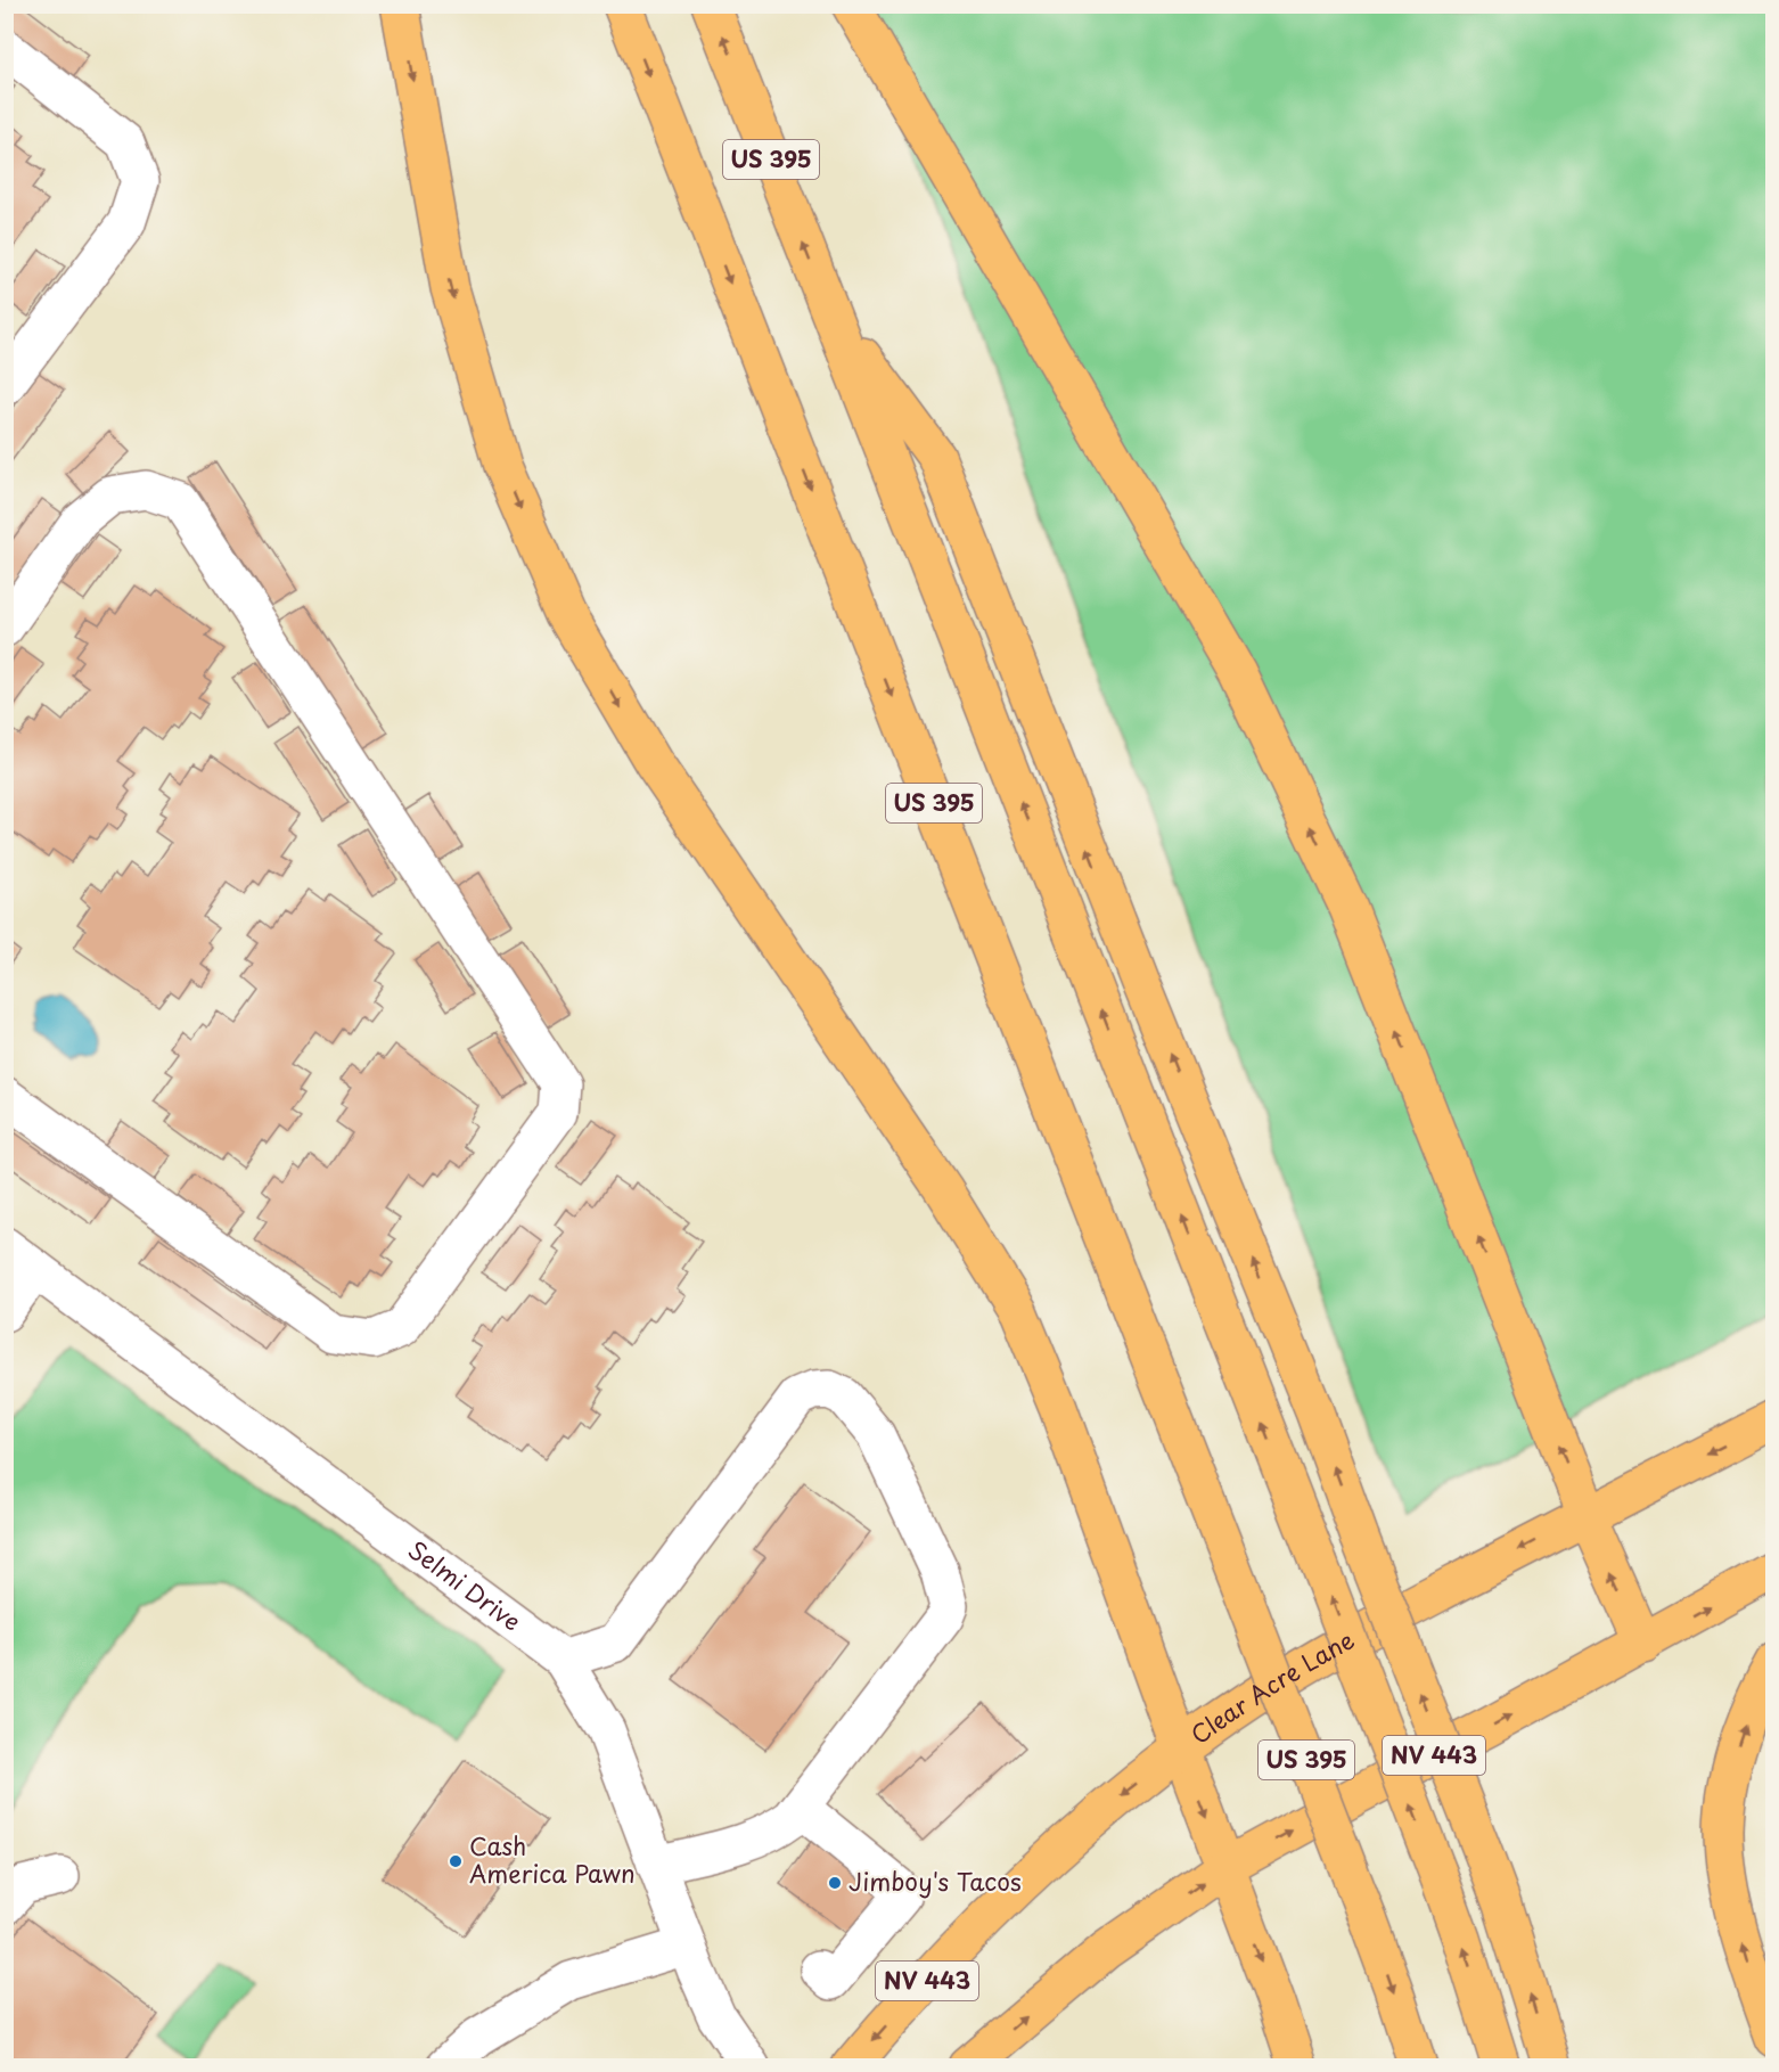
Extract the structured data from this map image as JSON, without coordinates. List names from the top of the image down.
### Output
{
  "streets": {
    "main road": ["US 395", "Clear Acre Lane", "NV 443"],
    "street": ["Selmi Drive"]
  },
  "places": ["Cash America Pawn", "Jimboy's Tacos"]
}
